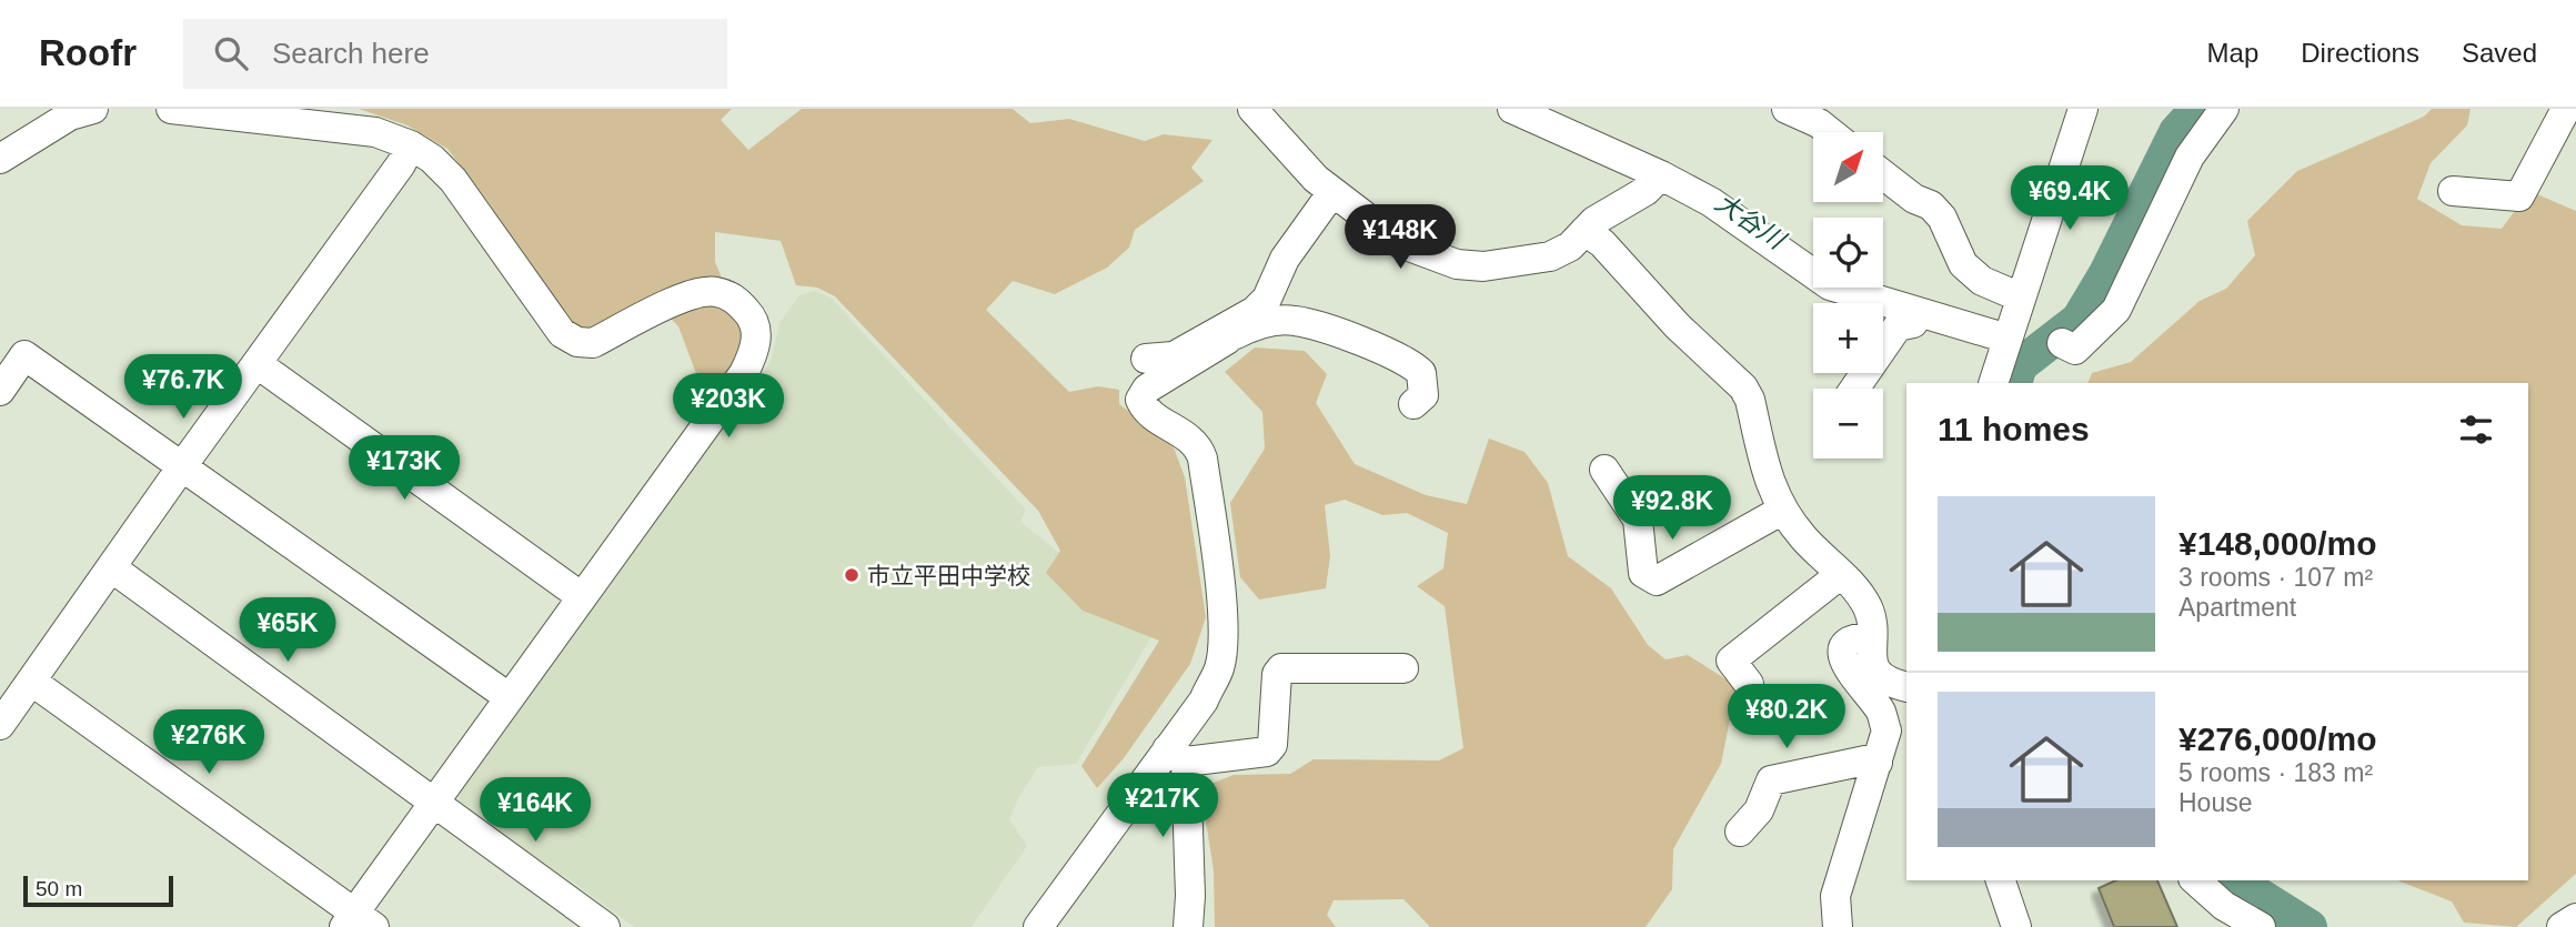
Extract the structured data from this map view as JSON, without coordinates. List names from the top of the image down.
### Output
{
  "water": ["大谷川"],
  "places": ["市立平田中学校"],
  "scale_bar": "50 m",
  "north": "top right",
  "page": {
    "header": "Roofr",
    "search": "Search here",
    "nav": ["Map", "Directions", "Saved"],
    "map_buttons": ["+", "−"],
    "price": [
      "¥69.4K",
      "¥148K",
      "¥76.7K",
      "¥203K",
      "¥173K",
      "¥92.8K",
      "¥65K",
      "¥80.2K",
      "¥276K",
      "¥217K",
      "¥164K"
    ],
    "heading": "11 homes",
    "list": [
      {
        "name": "¥148,000/mo",
        "note": "3 rooms · 107 m² · Apartment"
      },
      {
        "name": "¥276,000/mo",
        "note": "5 rooms · 183 m² · House"
      }
    ],
    "scale": "50 m"
  }
}
